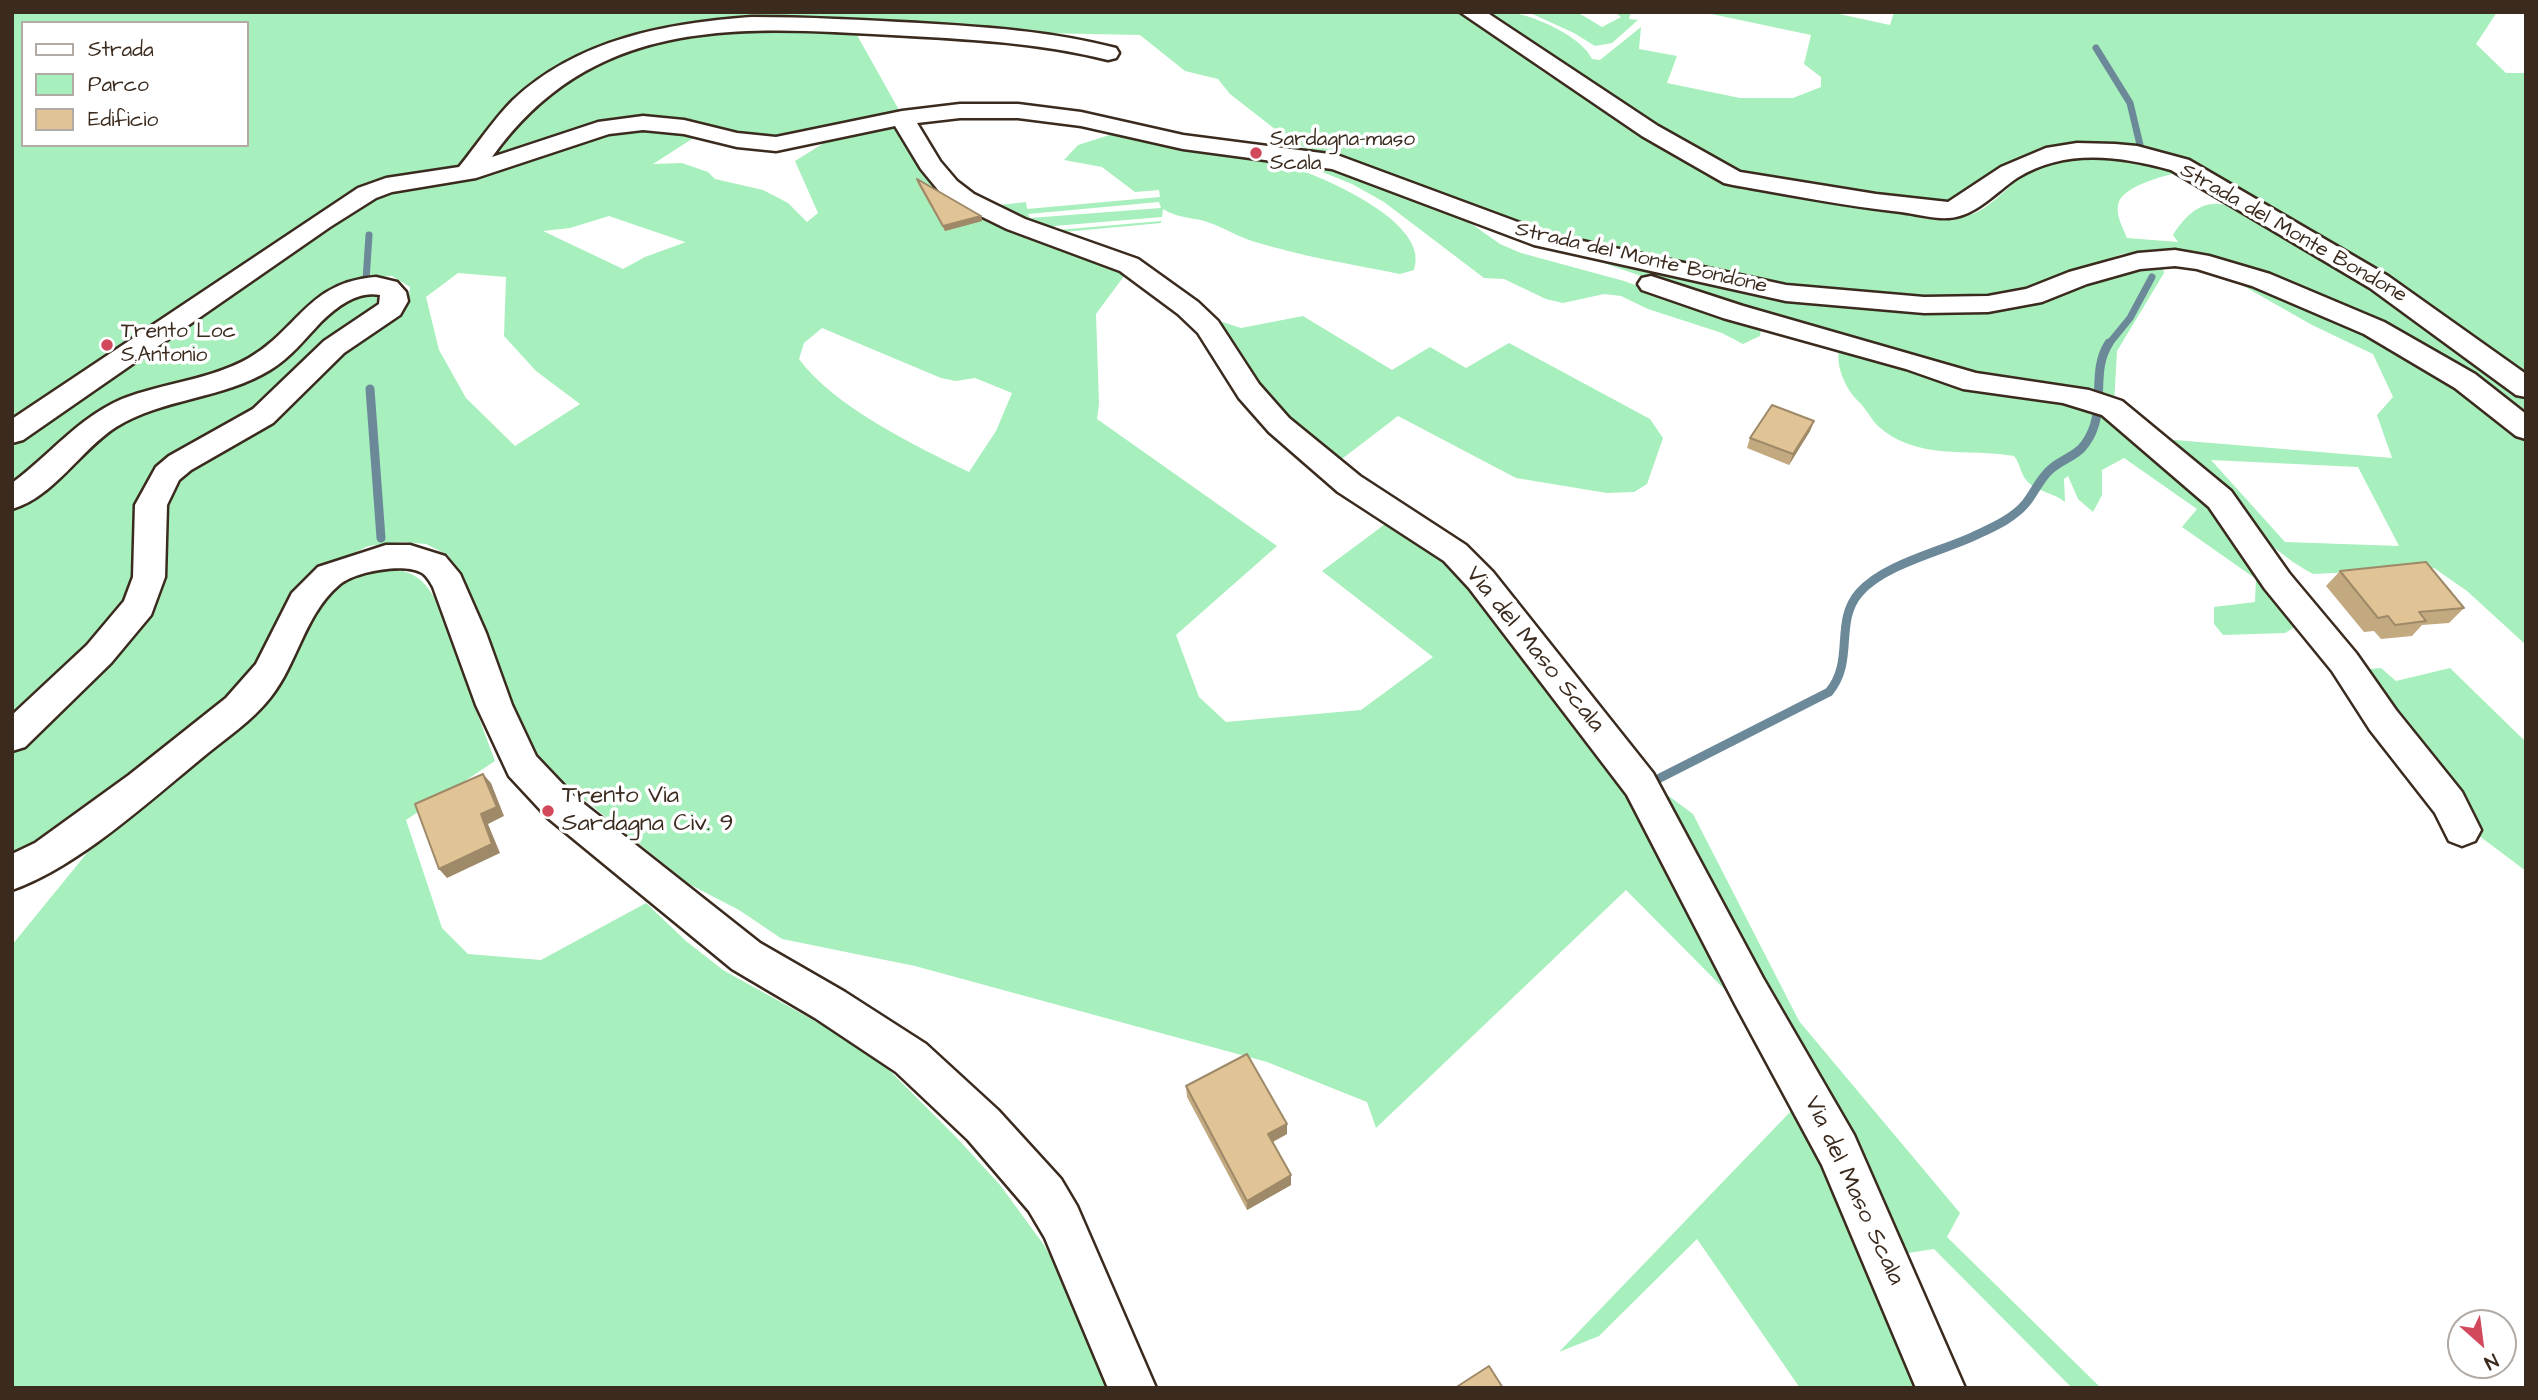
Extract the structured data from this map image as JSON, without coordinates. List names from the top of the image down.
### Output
{
  "streets": {
    "street": ["Strada del Monte Bondone", "Via del Maso Scala"]
  },
  "crossings": [
    ["Strada del Monte Bondone", "Via del Maso Scala"]
  ],
  "places": ["Sardagna-maso Scala", "Trento Loc S.Antonio", "Trento Via Sardagna Civ. 9"],
  "legend": ["Strada", "Parco", "Edificio"],
  "north": "bottom right"
}
